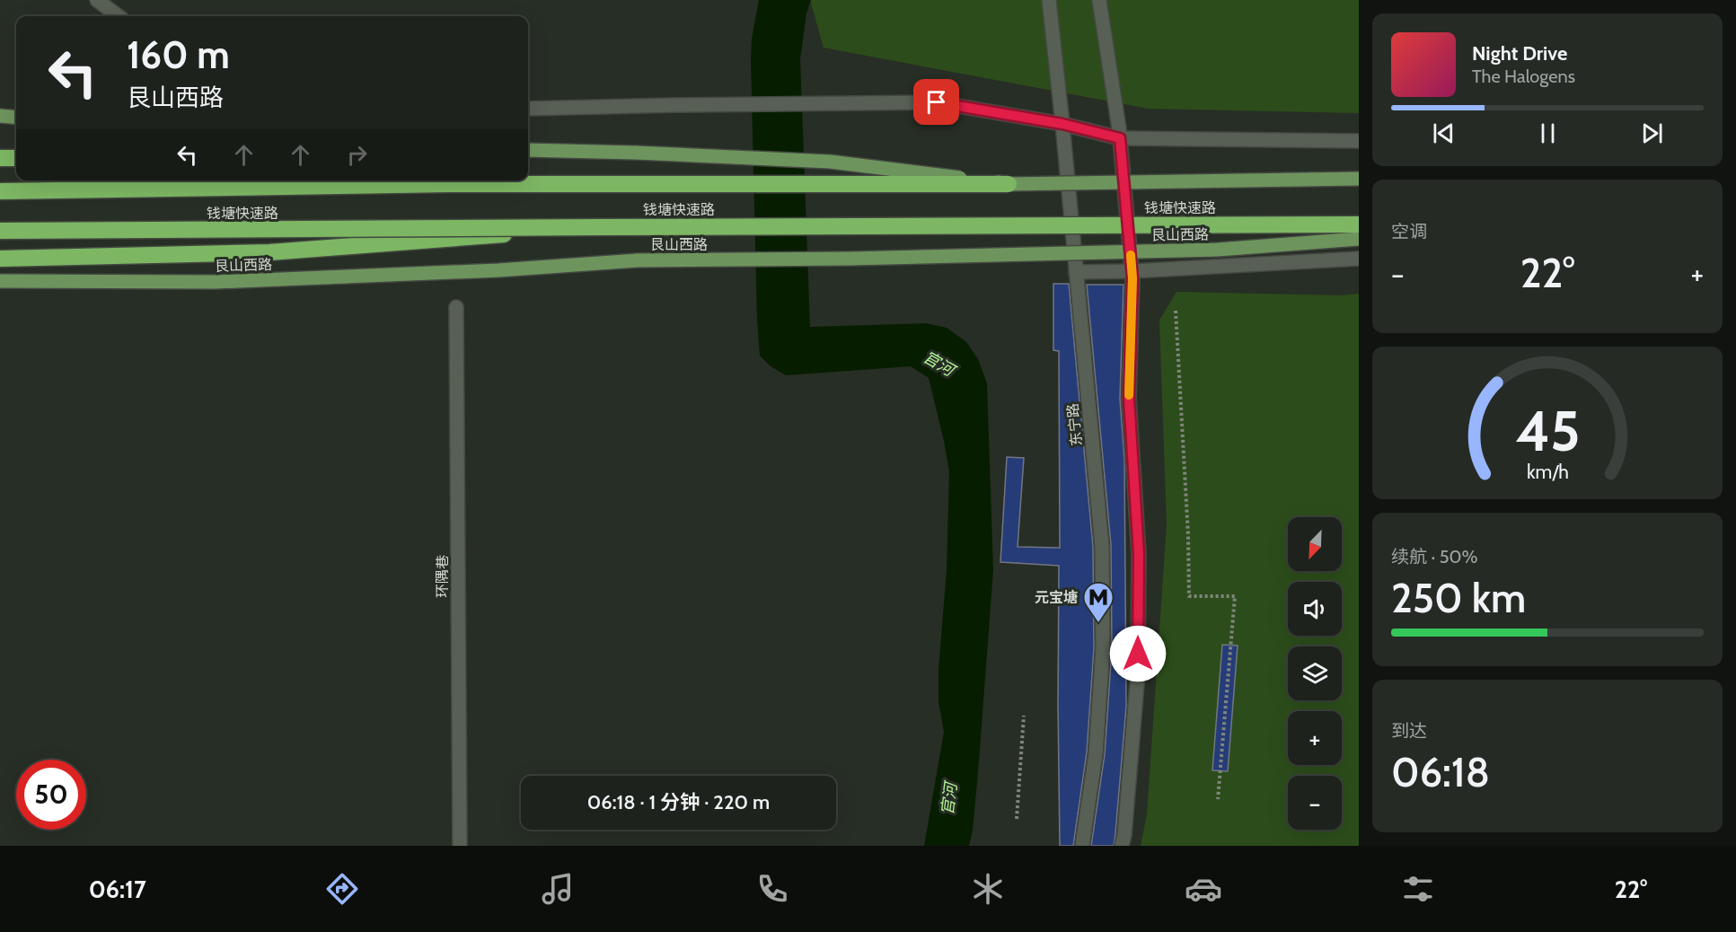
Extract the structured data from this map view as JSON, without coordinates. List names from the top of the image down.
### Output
{
  "streets": {
    "highway": ["钱塘快速路"],
    "main road": ["艮山西路", "东宁路", "环隅巷"]
  },
  "water": ["官河"],
  "places": {
    "metro station": ["元宝塘"]
  },
  "north": "bottom left",
  "page": {
    "turn": ["160 m", "艮山西路"],
    "song": ["Night Drive", "The Halogens"],
    "tile": [
      "空调",
      ["续航 · 50%", "250 km"],
      ["到达", "06:18"]
    ],
    "heat": ["−", "22°", "+"],
    "map_buttons": ["+", "−"],
    "limit": "50",
    "trip": "06:18 · 1 分钟 · 220 m",
    "tabs": ["06:17", "22°"],
    "gauge": ["45", "km/h"]
  }
}
